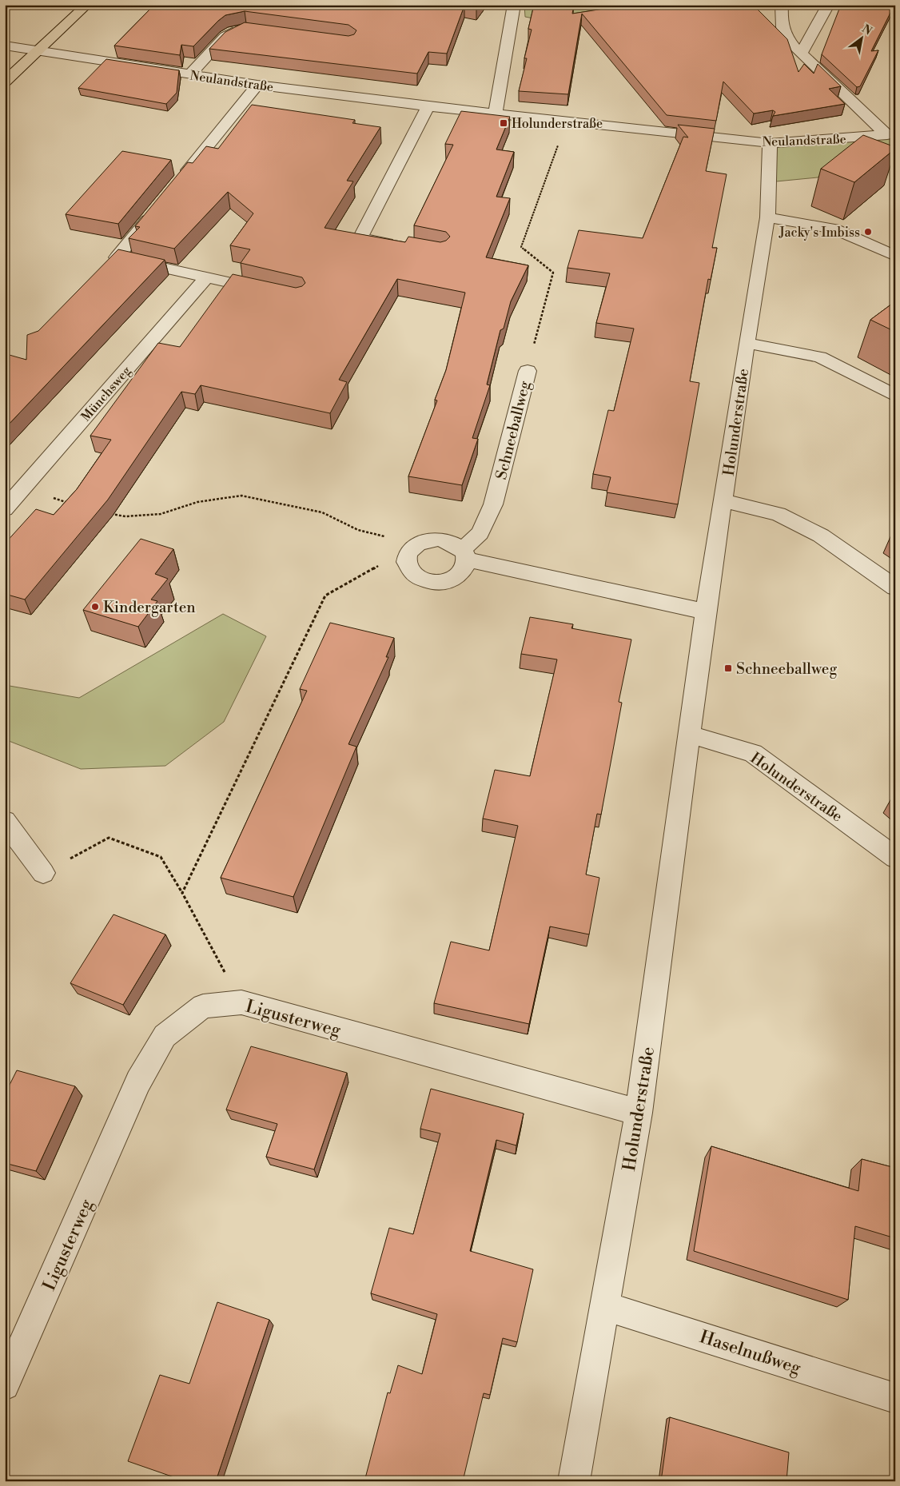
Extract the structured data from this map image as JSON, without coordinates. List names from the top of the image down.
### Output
{
  "streets": {
    "street": [
      "Neulandstraße",
      "Münchsweg",
      "Holunderstraße",
      "Schneeballweg",
      "Ligusterweg",
      "Haselnußweg"
    ]
  },
  "crossings": [
    ["Neulandstraße", "Holunderstraße"],
    ["Holunderstraße", "Ligusterweg"],
    ["Holunderstraße", "Haselnußweg"]
  ],
  "places": {
    "transit": ["Holunderstraße", "Schneeballweg"],
    "other": ["Jacky's Imbiss", "Kindergarten"]
  },
  "north": "top right"
}
